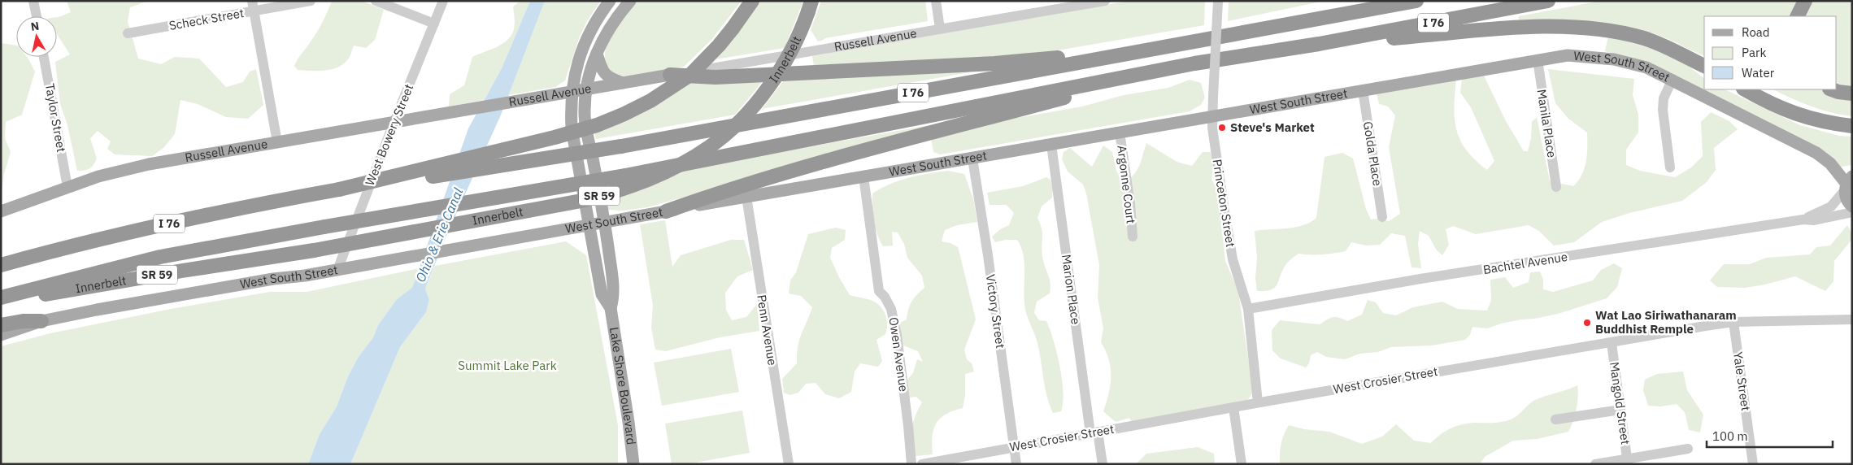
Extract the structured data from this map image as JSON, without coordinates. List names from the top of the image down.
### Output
{
  "streets": {
    "highway": ["I 76", "Innerbelt", "SR 59"],
    "main road": ["Russell Avenue", "West South Street", "Lake Shore Boulevard"],
    "street": [
      "Scheck Street",
      "Taylor Street",
      "Manila Place",
      "West Bowery Street",
      "Golda Place",
      "Argonne Court",
      "Princeton Street",
      "Bachtel Avenue",
      "Marion Place",
      "Victory Street",
      "Penn Avenue",
      "Owen Avenue",
      "West Crosier Street",
      "Yale Street",
      "Mangold Street"
    ]
  },
  "crossings": [
    ["Russell Avenue", "Taylor Street"],
    ["Russell Avenue", "West Bowery Street"],
    ["Russell Avenue", "Lake Shore Boulevard"],
    ["West South Street", "Manila Place"],
    ["West South Street", "West Bowery Street"],
    ["West South Street", "Golda Place"],
    ["West South Street", "Argonne Court"],
    ["West South Street", "Princeton Street"],
    ["West South Street", "Bachtel Avenue"],
    ["West South Street", "Marion Place"],
    ["West South Street", "Victory Street"],
    ["West South Street", "Penn Avenue"],
    ["West South Street", "Owen Avenue"],
    ["West South Street", "Lake Shore Boulevard"],
    ["Princeton Street", "Bachtel Avenue"],
    ["Princeton Street", "West Crosier Street"],
    ["Marion Place", "West Crosier Street"],
    ["Victory Street", "West Crosier Street"],
    ["West Crosier Street", "Yale Street"],
    ["West Crosier Street", "Mangold Street"]
  ],
  "water": ["Ohio & Erie Canal"],
  "parks": ["Summit Lake Park"],
  "places": ["Steve's Market", "Wat Lao Siriwathanaram Buddhist Remple"],
  "legend": ["Road", "Park", "Water"],
  "scale_bar": "100 m",
  "north": "top"
}
